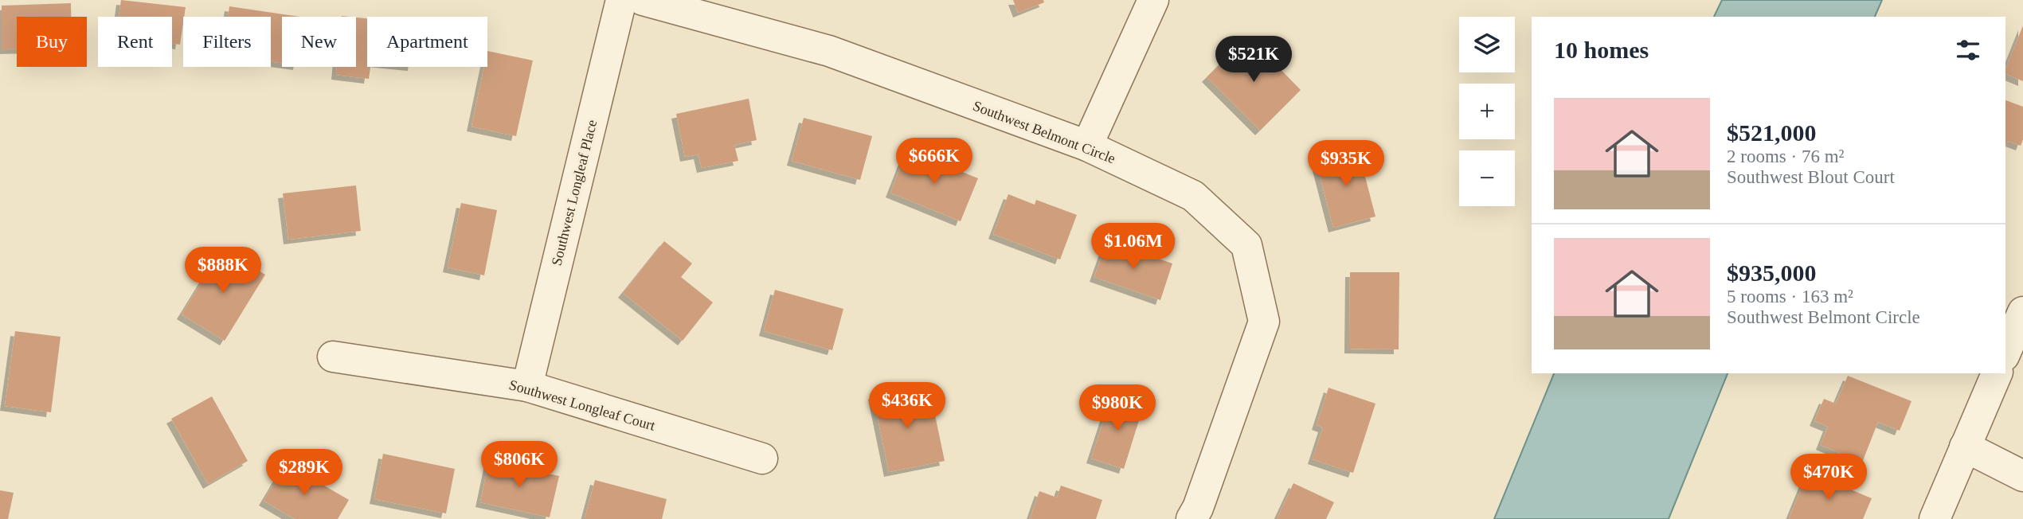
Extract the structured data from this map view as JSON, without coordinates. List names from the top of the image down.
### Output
{
  "streets": {
    "street": ["Southwest Belmont Circle", "Southwest Longleaf Place", "Southwest Longleaf Court"]
  },
  "crossings": [
    ["Southwest Longleaf Place", "Southwest Longleaf Court"]
  ],
  "page": {
    "map_buttons": ["+", "−"],
    "chip": [
      "Buy",
      "Rent",
      "Filters",
      "New",
      "Apartment"
    ],
    "heading": "10 homes",
    "price": [
      "$521K",
      "$666K",
      "$935K",
      "$1.06M",
      "$888K",
      "$436K",
      "$980K",
      "$806K",
      "$289K",
      "$470K"
    ],
    "list": [
      {
        "name": "$521,000",
        "note": "2 rooms · 76 m² · Southwest Blout Court"
      },
      {
        "name": "$935,000",
        "note": "5 rooms · 163 m² · Southwest Belmont Circle"
      }
    ]
  }
}
